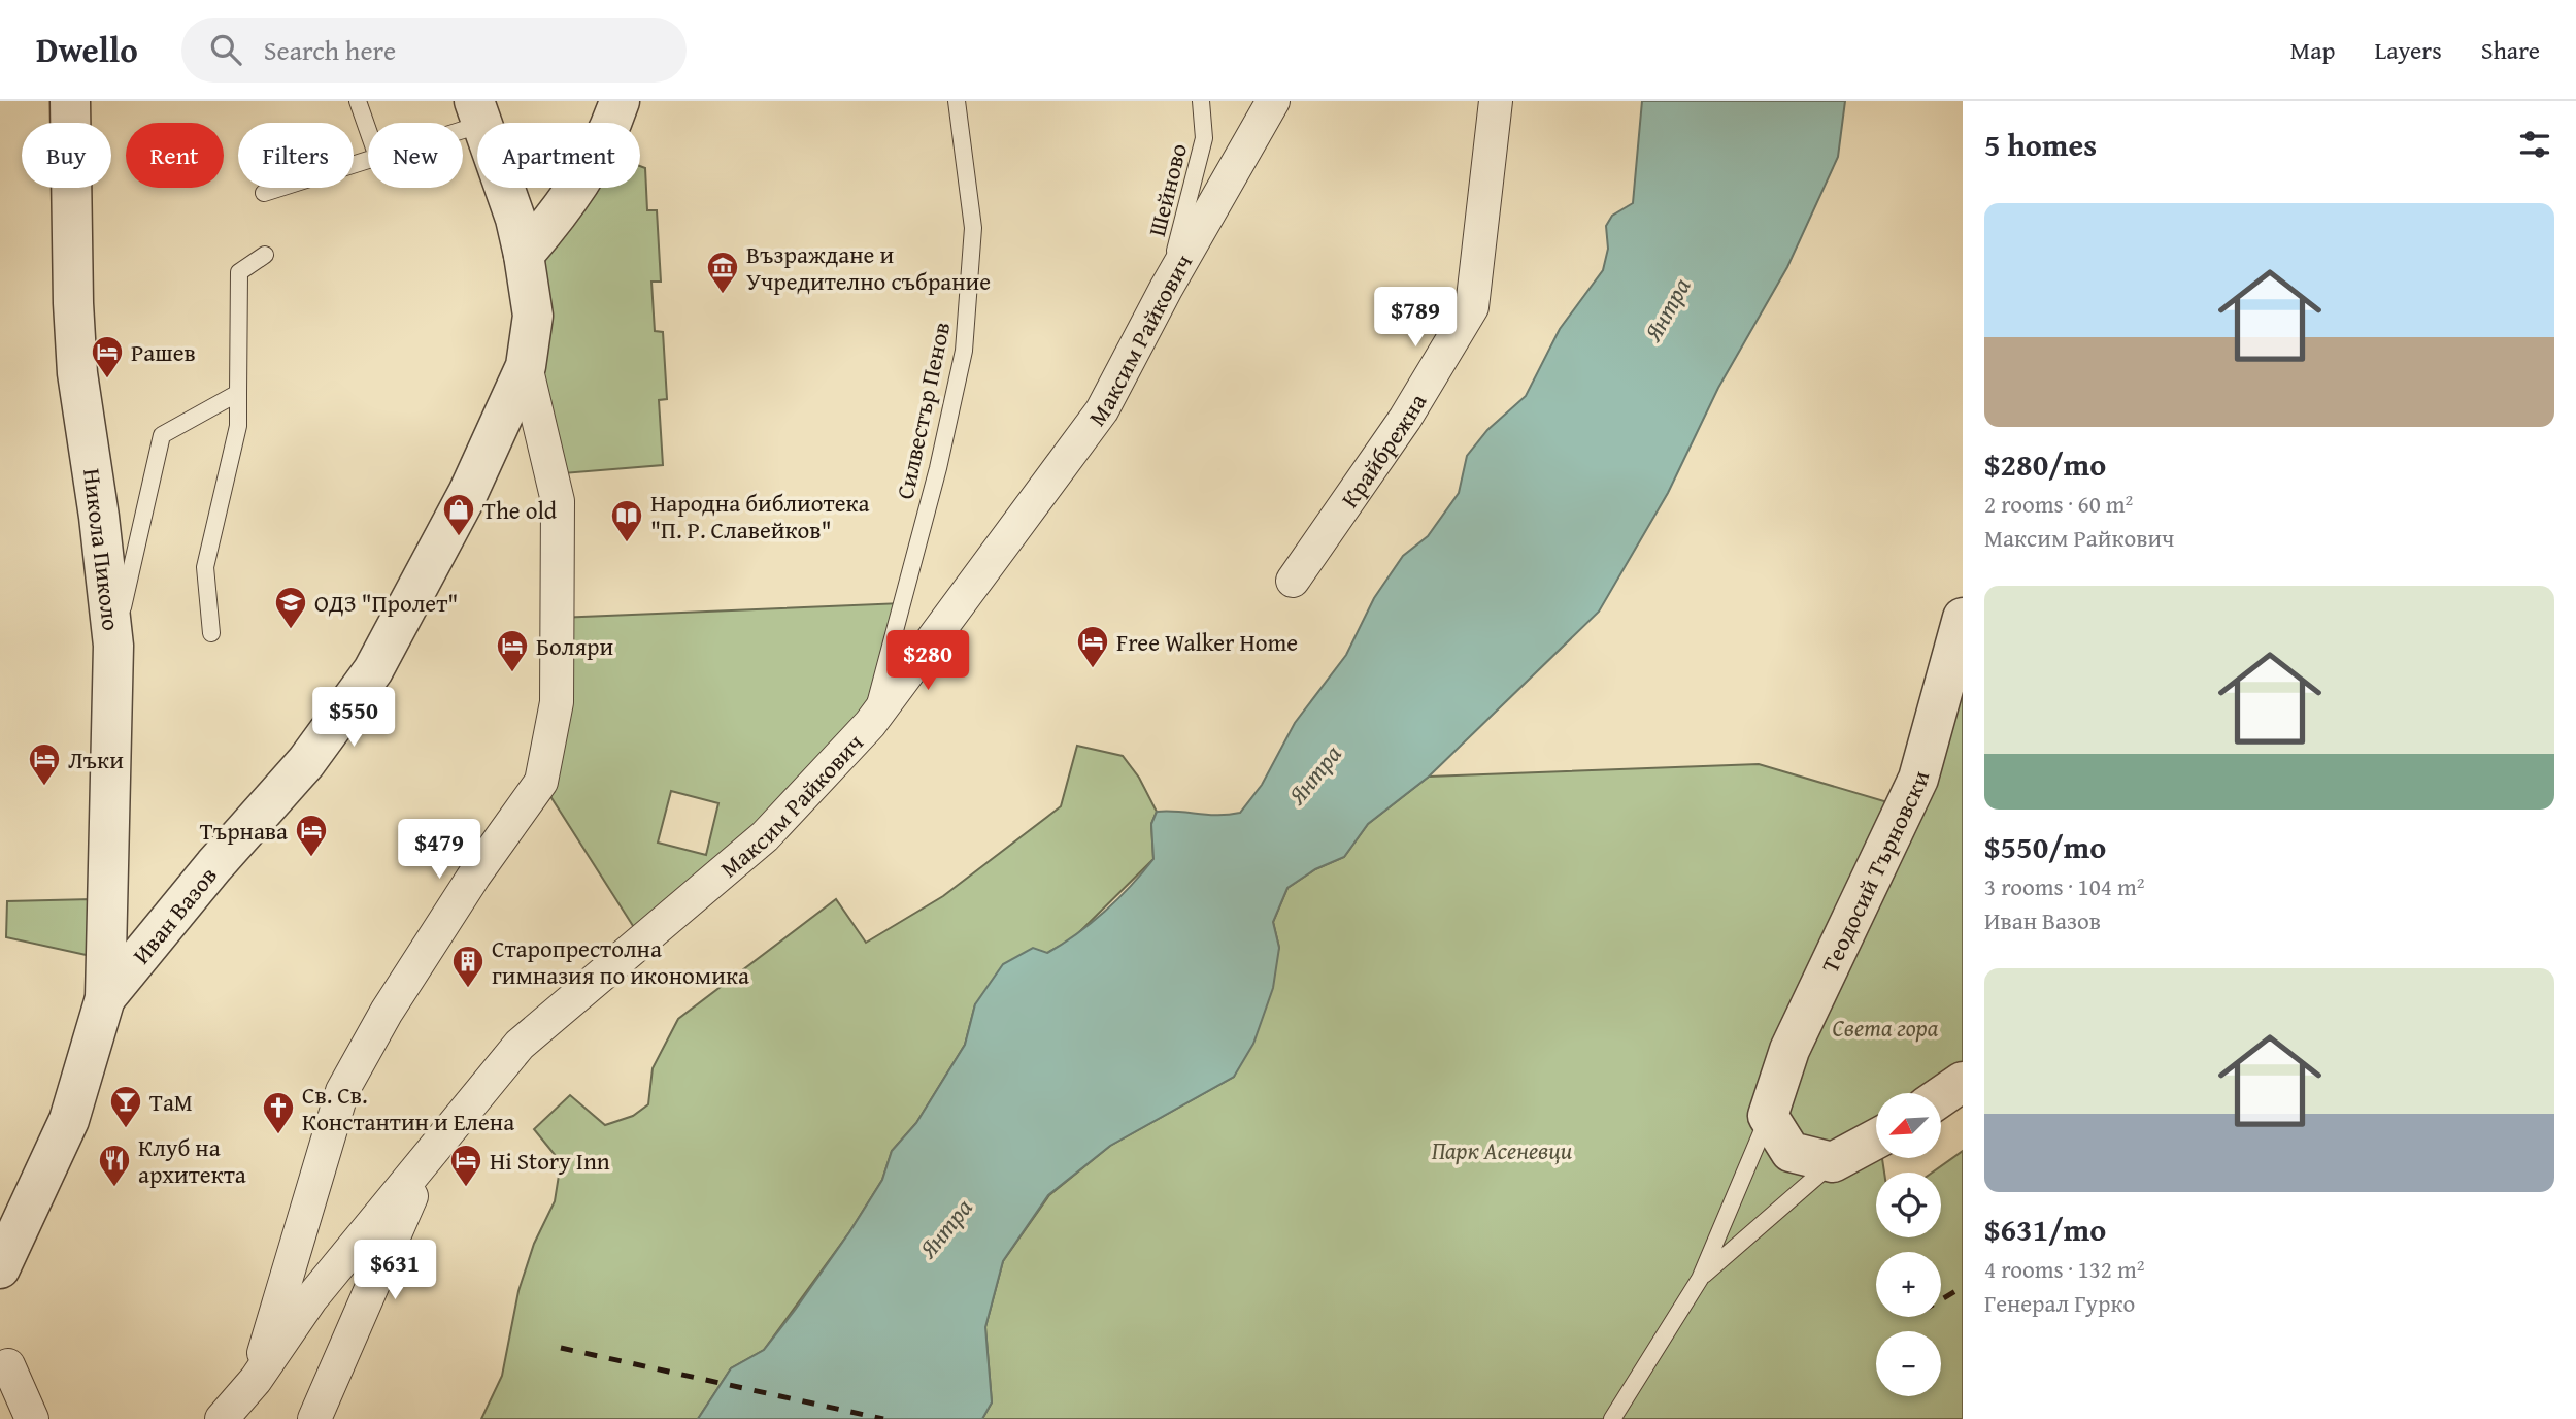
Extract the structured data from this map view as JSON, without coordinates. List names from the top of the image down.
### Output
{
  "streets": {
    "street": [
      "Максим Райкович",
      "Крайбрежна",
      "Никола Пиколо",
      "Теодосий Търновски",
      "Иван Вазов"
    ],
    "lane": ["Шейново", "Силвестър Пенов"]
  },
  "crossings": [
    ["Шейново", "Максим Райкович"],
    ["Максим Райкович", "Силвестър Пенов"],
    ["Никола Пиколо", "Иван Вазов"]
  ],
  "water": ["Янтра"],
  "parks": ["Света гора", "Парк Асеневци"],
  "places": {
    "museum": ["Възраждане и Учредително събрание"],
    "hotel": [
      "Рашев",
      "Free Walker Home",
      "Боляри",
      "Лъки",
      "Търнава",
      "Hi Story Inn"
    ],
    "shop": ["The old"],
    "library": ["Народна библиотека \"П. Р. Славейков\""],
    "school or university": ["ОДЗ \"Пролет\""],
    "building": ["Старопрестолна гимназия по икономика"],
    "bar": ["ТаМ"],
    "church": ["Св. Св. Константин и Елена"],
    "restaurant": ["Клуб на архитекта"]
  },
  "north": "bottom left",
  "page": {
    "header": "Dwello",
    "search": "Search here",
    "nav": ["Map", "Layers", "Share"],
    "heading": "5 homes",
    "chip": [
      "Buy",
      "Rent",
      "Filters",
      "New",
      "Apartment"
    ],
    "list": [
      {
        "name": "$280/mo",
        "note": "2 rooms · 60 m² · Максим Райкович"
      },
      {
        "name": "$550/mo",
        "note": "3 rooms · 104 m² · Иван Вазов"
      },
      {
        "name": "$631/mo",
        "note": "4 rooms · 132 m² · Генерал Гурко"
      }
    ],
    "price": [
      "$789",
      "$280",
      "$550",
      "$479",
      "$631"
    ],
    "map_buttons": ["+", "−"]
  }
}
